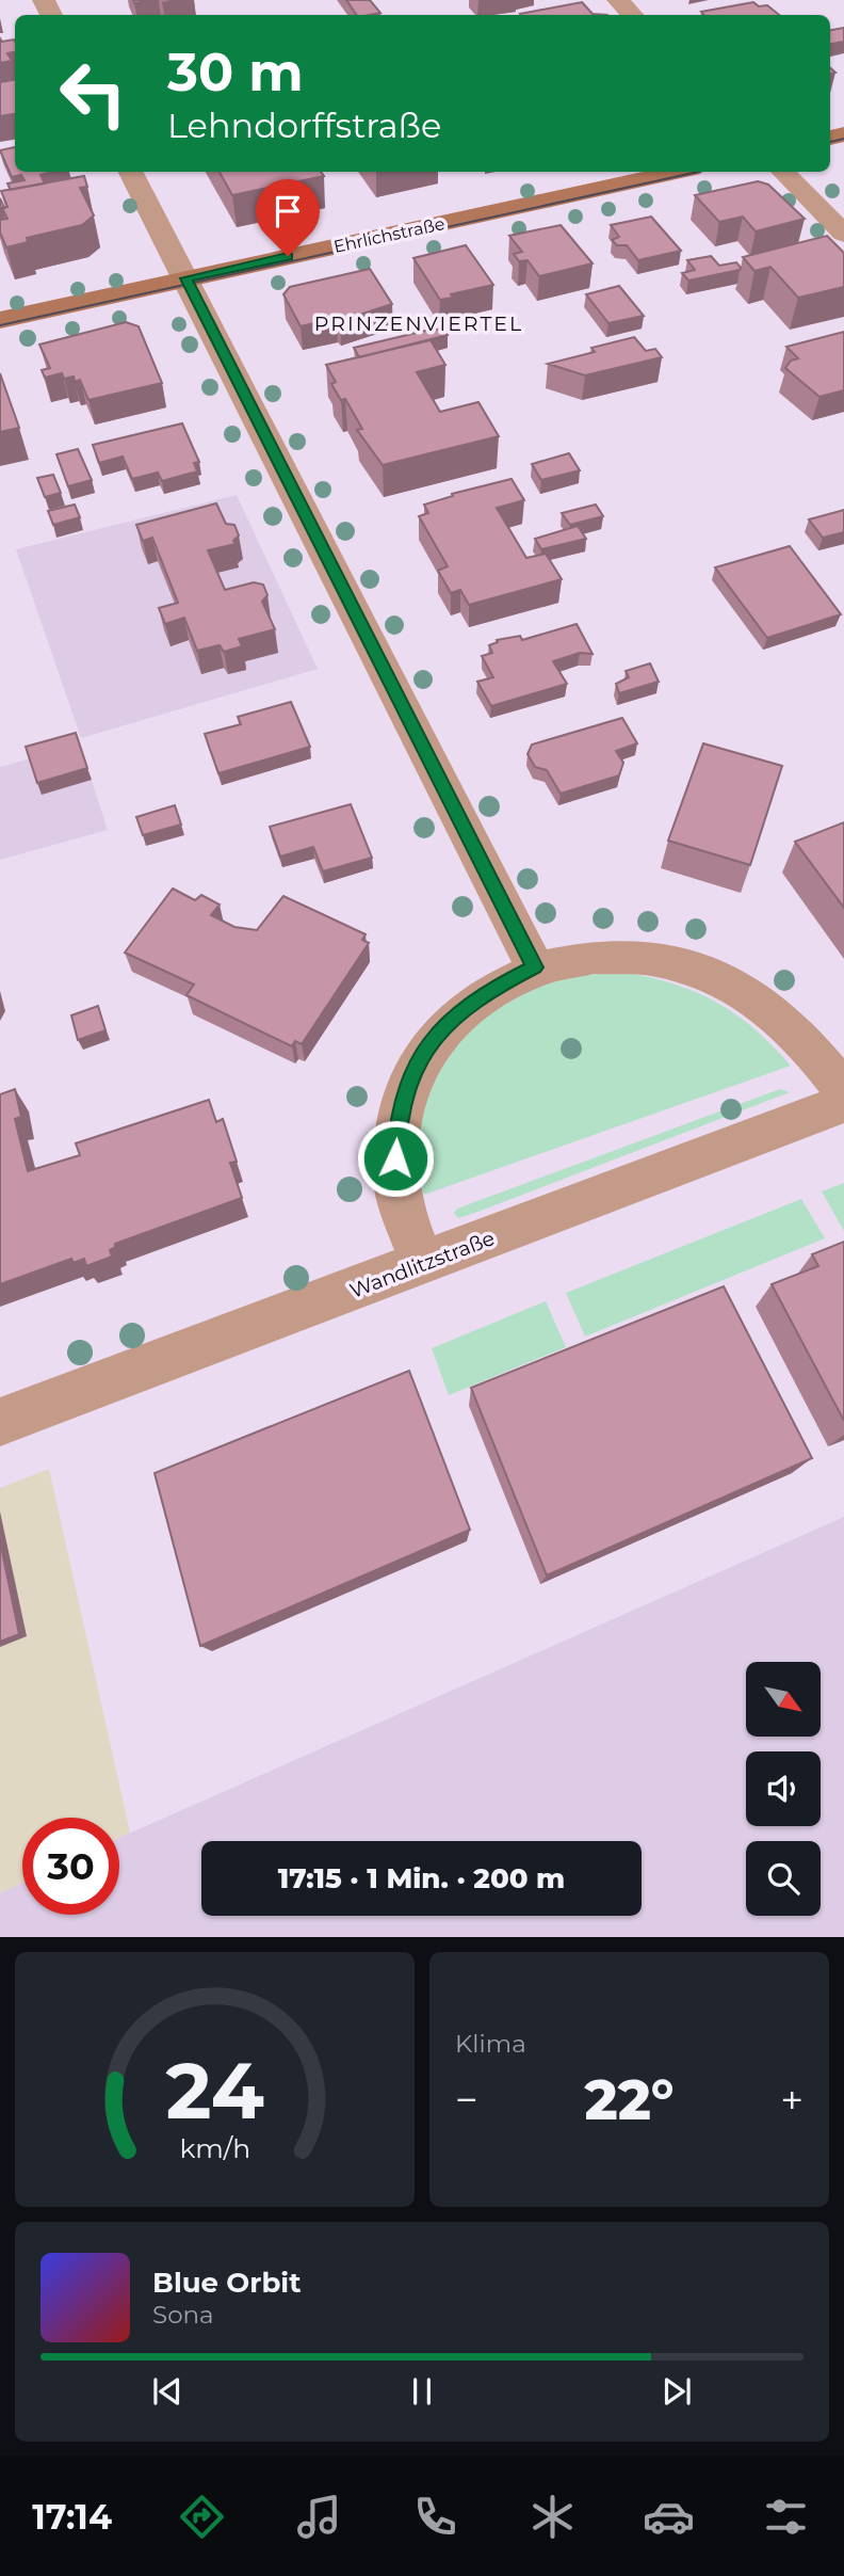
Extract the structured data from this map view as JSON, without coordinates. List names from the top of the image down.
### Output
{
  "streets": {
    "street": ["Ehrlichstraße", "Wandlitzstraße"]
  },
  "districts": ["PRINZENVIERTEL"],
  "north": "bottom right",
  "page": {
    "turn": ["30 m", "Lehndorffstraße"],
    "limit": "30",
    "trip": "17:15 · 1 Min. · 200 m",
    "tile": "Klima",
    "heat": ["−", "22°", "+"],
    "song": ["Blue Orbit", "Sona"],
    "tabs": "17:14",
    "gauge": ["24", "km/h"]
  }
}
